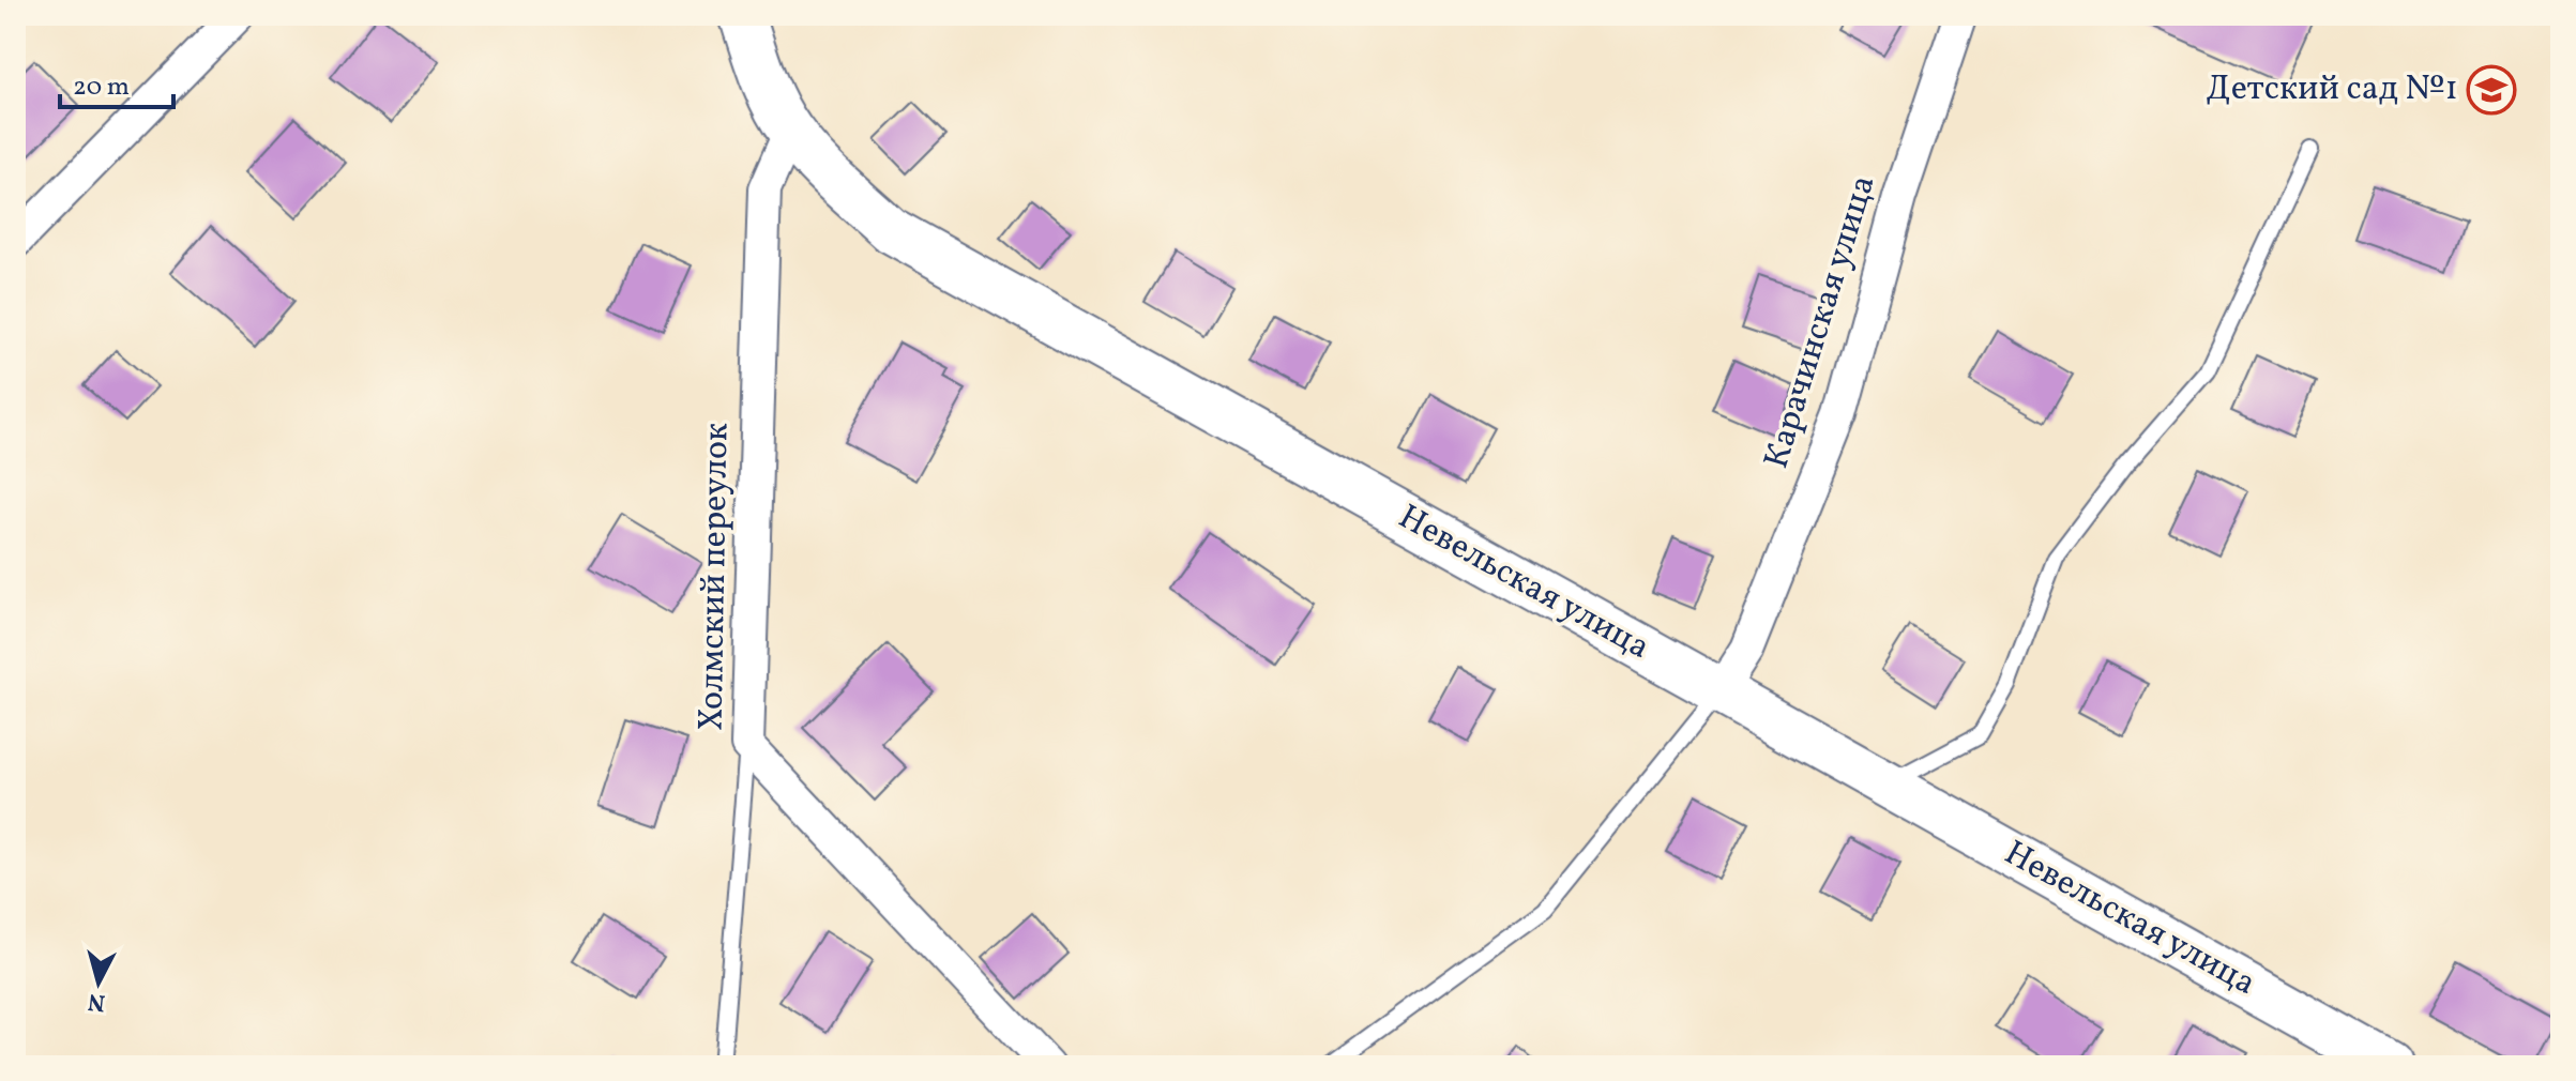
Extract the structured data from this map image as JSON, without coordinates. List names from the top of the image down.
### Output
{
  "streets": {
    "street": ["Карачинская улица", "Холмский переулок", "Невельская улица"]
  },
  "crossings": [
    ["Карачинская улица", "Невельская улица"],
    ["Холмский переулок", "Невельская улица"]
  ],
  "places": {
    "school or university": ["Детский сад №1"]
  },
  "scale_bar": "20 m",
  "north": "bottom"
}
